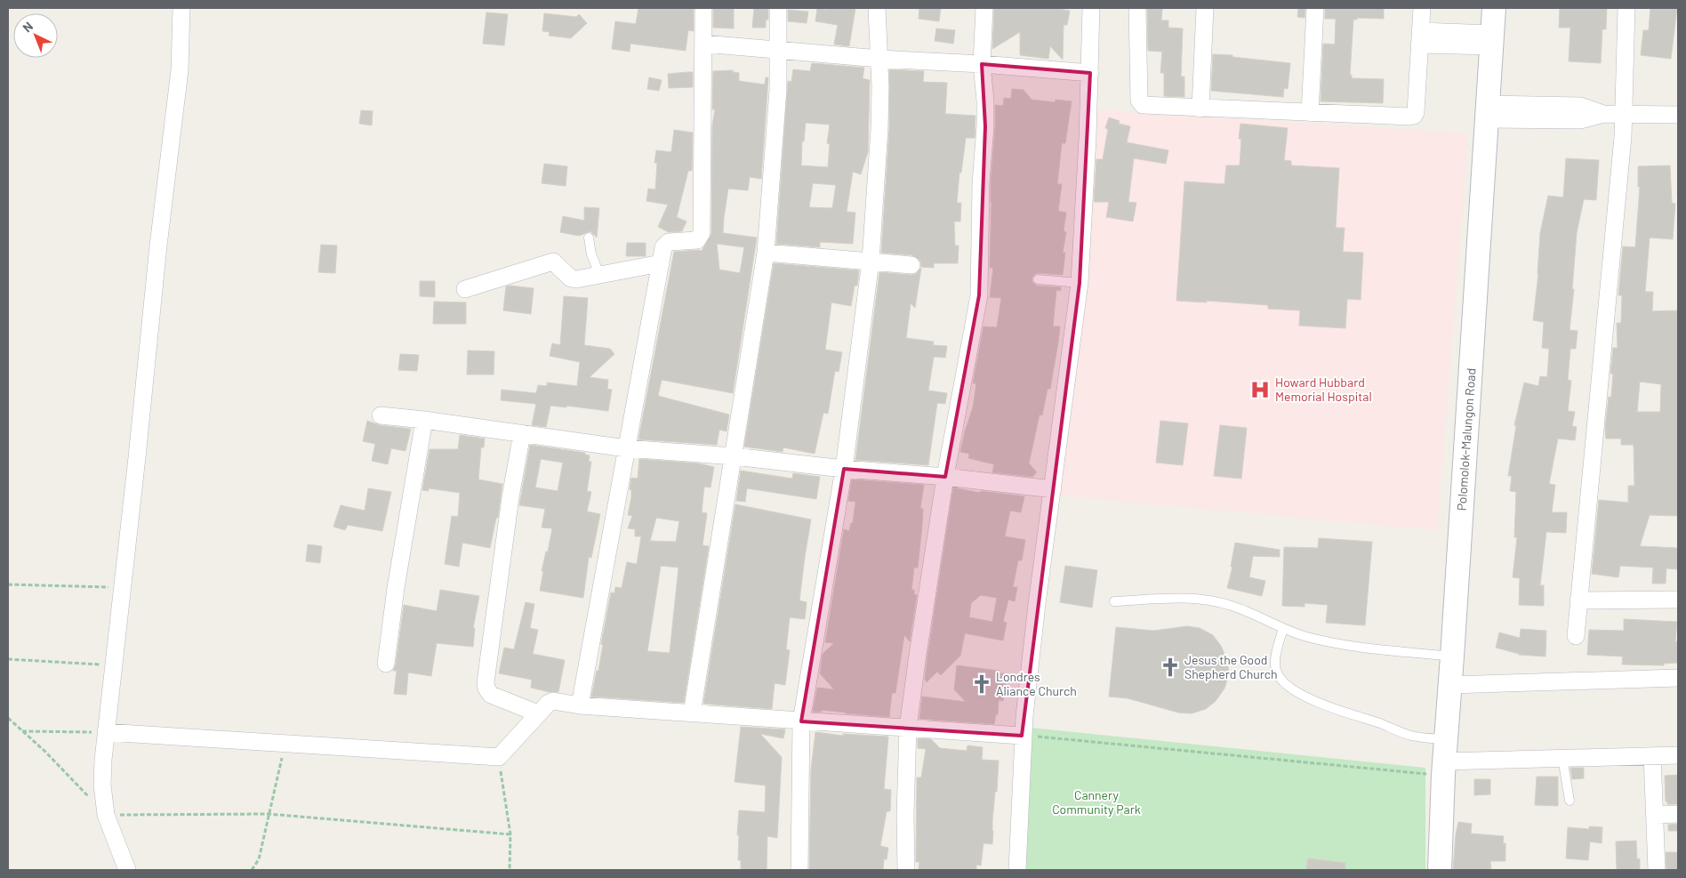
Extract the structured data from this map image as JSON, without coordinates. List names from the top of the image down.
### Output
{
  "streets": {
    "main road": ["Polomolok-Malungon Road"]
  },
  "parks": ["Cannery Community Park"],
  "places": {
    "hospital": ["Howard Hubbard Memorial Hospital"],
    "church": ["Jesus the Good Shepherd Church", "Londres Aliance Church"]
  },
  "north": "top left"
}
